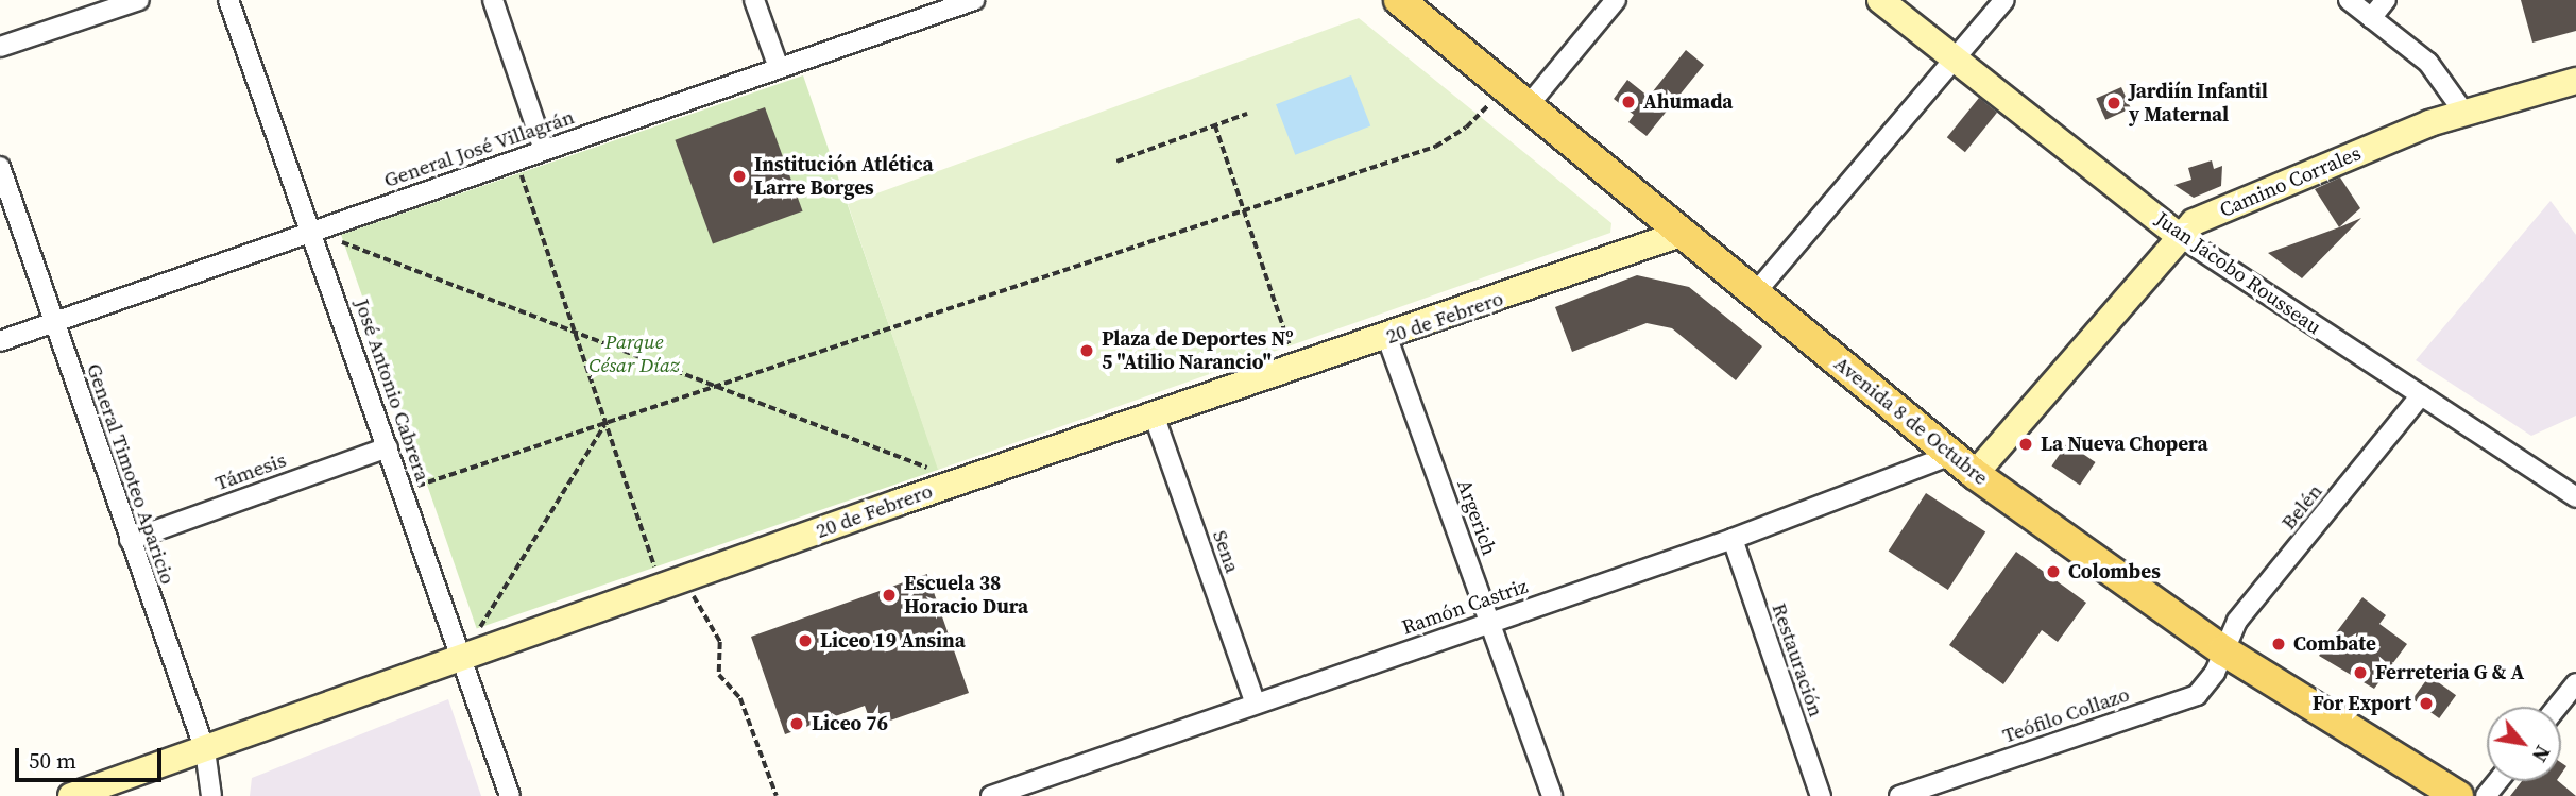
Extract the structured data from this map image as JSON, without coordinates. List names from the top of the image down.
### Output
{
  "streets": {
    "main road": [
      "Camino Corrales",
      "Juan Jacobo Rousseau",
      "20 de Febrero",
      "Avenida 8 de Octubre"
    ],
    "street": [
      "General José Villagrán",
      "José Antonio Cabrera",
      "Támesis",
      "General Timoteo Aparicio",
      "Belén",
      "Argerich",
      "Sena",
      "Ramón Castriz",
      "Restauración",
      "Teófilo Collazo"
    ]
  },
  "crossings": [
    ["General José Villagrán", "José Antonio Cabrera"],
    ["General José Villagrán", "General Timoteo Aparicio"],
    ["Camino Corrales", "Juan Jacobo Rousseau"],
    ["Camino Corrales", "Avenida 8 de Octubre"],
    ["Juan Jacobo Rousseau", "Belén"],
    ["20 de Febrero", "José Antonio Cabrera"],
    ["20 de Febrero", "Avenida 8 de Octubre"],
    ["20 de Febrero", "General Timoteo Aparicio"],
    ["20 de Febrero", "Argerich"],
    ["20 de Febrero", "Sena"],
    ["José Antonio Cabrera", "Támesis"],
    ["Avenida 8 de Octubre", "Belén"],
    ["Avenida 8 de Octubre", "Ramón Castriz"],
    ["Avenida 8 de Octubre", "Teófilo Collazo"],
    ["Támesis", "General Timoteo Aparicio"],
    ["Belén", "Teófilo Collazo"],
    ["Argerich", "Ramón Castriz"],
    ["Sena", "Ramón Castriz"],
    ["Ramón Castriz", "Restauración"]
  ],
  "parks": ["Parque César Díaz"],
  "places": [
    "Ahumada",
    "Jardiín Infantil y Maternal",
    "Institución Atlética Larre Borges",
    "Plaza de Deportes Nº 5 \"Atilio Narancio\"",
    "La Nueva Chopera",
    "Colombes",
    "Escuela 38 Horacio Dura",
    "Liceo 19 Ansina",
    "Combate",
    "Ferreteria G & A",
    "For Export",
    "Liceo 76"
  ],
  "scale_bar": "50 m",
  "north": "bottom right"
}
